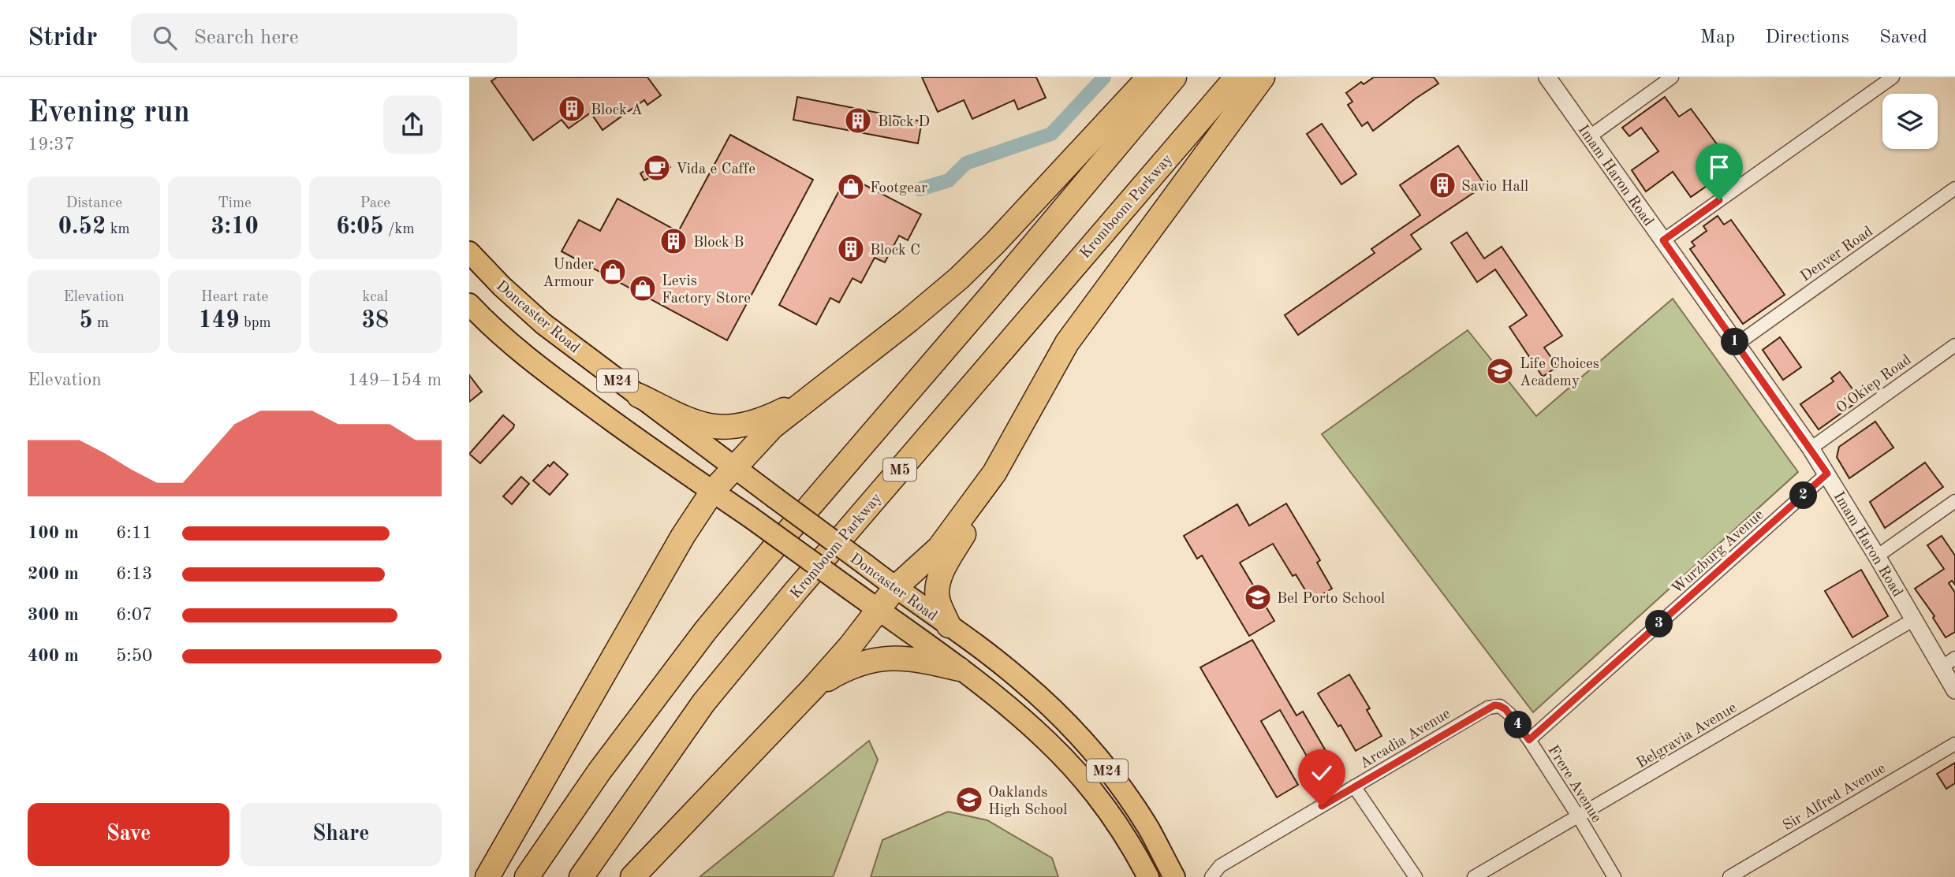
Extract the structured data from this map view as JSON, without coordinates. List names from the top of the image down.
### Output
{
  "streets": {
    "highway": ["Kromboom Parkway", "M5"],
    "main road": ["Doncaster Road", "M24"],
    "street": [
      "Imam Haron Road",
      "Denver Road",
      "O'Okiep Road",
      "Wurzburg Avenue",
      "Belgravia Avenue",
      "Arcadia Avenue",
      "Frere Avenue",
      "Sir Alfred Avenue"
    ]
  },
  "crossings": [
    ["Imam Haron Road", "Denver Road"],
    ["Imam Haron Road", "O'Okiep Road"],
    ["Imam Haron Road", "Wurzburg Avenue"],
    ["Imam Haron Road", "Belgravia Avenue"],
    ["Wurzburg Avenue", "Frere Avenue"],
    ["Belgravia Avenue", "Frere Avenue"],
    ["Arcadia Avenue", "Frere Avenue"]
  ],
  "places": {
    "building": [
      "Block A",
      "Block D",
      "Savio Hall",
      "Block B",
      "Block C"
    ],
    "cafe": ["Vida e Caffe"],
    "shop": ["Footgear", "Under Armour", "Levis Factory Store"],
    "school or university": ["Life Choices Academy", "Bel Porto School", "Oaklands High School"]
  },
  "page": {
    "header": "Stridr",
    "search": "Search here",
    "nav": ["Map", "Directions", "Saved"],
    "heading": ["Evening run", "19:37"],
    "stats": [
      ["Distance", "0.52 km"],
      ["Time", "3:10"],
      ["Pace", "6:05 /km"],
      ["Elevation", "5 m"],
      ["Heart rate", "149 bpm"],
      ["kcal", "38"]
    ],
    "pins": [
      "1",
      "2",
      "3",
      "4"
    ],
    "chart": ["Elevation", "149–154 m"],
    "list": [
      {
        "name": "100 m",
        "note": "6:11"
      },
      {
        "name": "200 m",
        "note": "6:13"
      },
      {
        "name": "300 m",
        "note": "6:07"
      },
      {
        "name": "400 m",
        "note": "5:50"
      }
    ],
    "buttons": ["Save", "Share"]
  }
}
